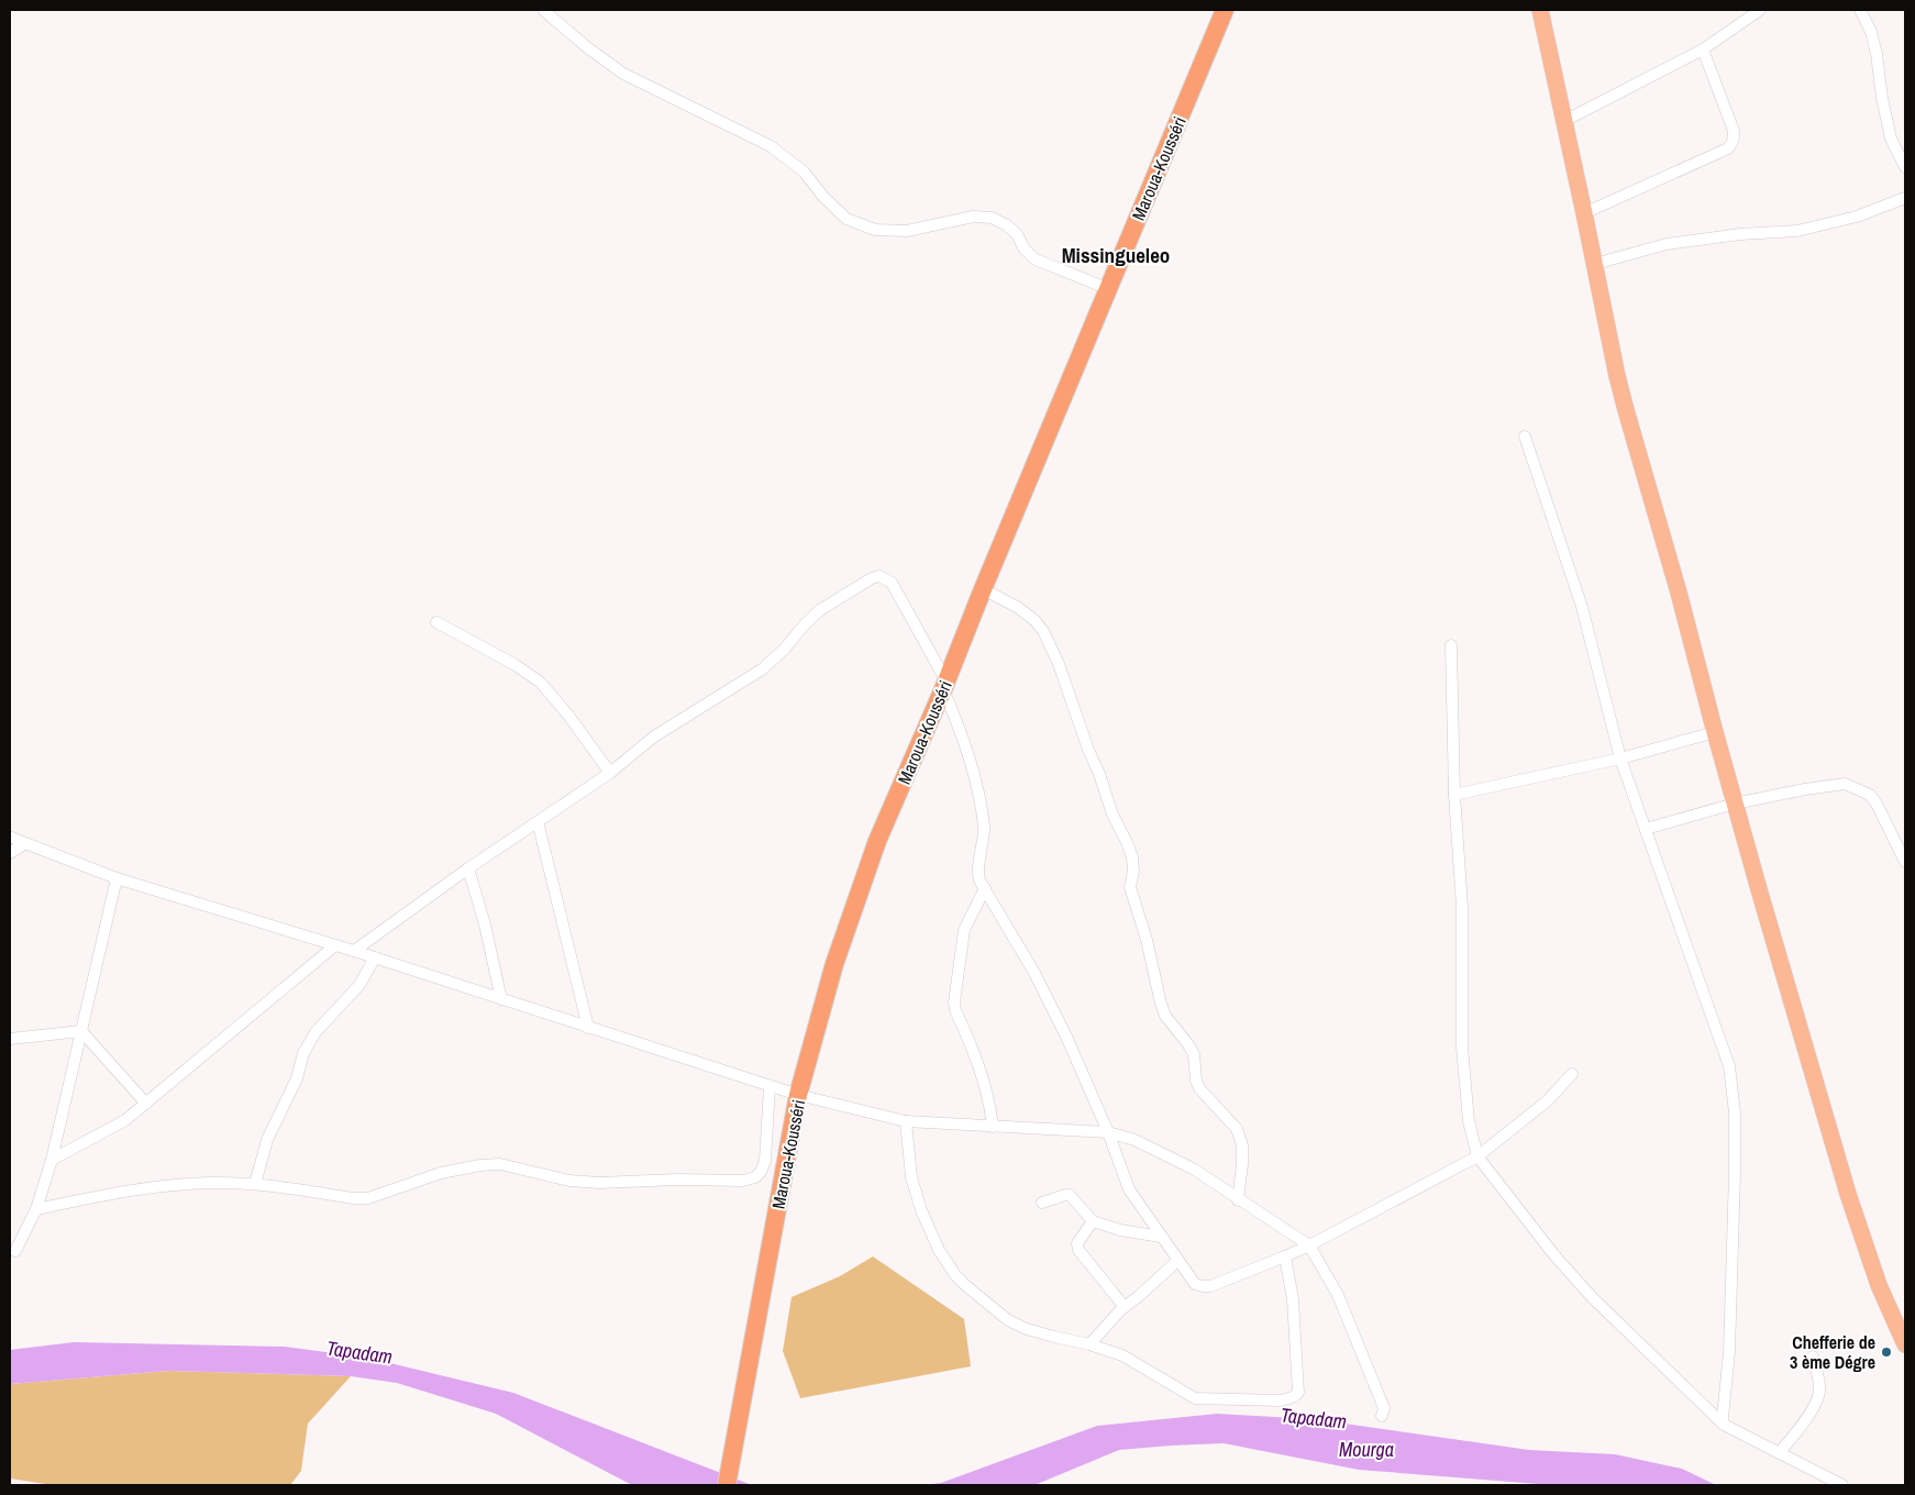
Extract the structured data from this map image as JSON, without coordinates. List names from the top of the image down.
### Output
{
  "streets": {
    "highway": ["Maroua-Kousséri"]
  },
  "districts": ["Missingueleo"],
  "water": ["Tapadam", "Mourga"],
  "places": ["Chefferie de 3 ème Dégre"]
}
